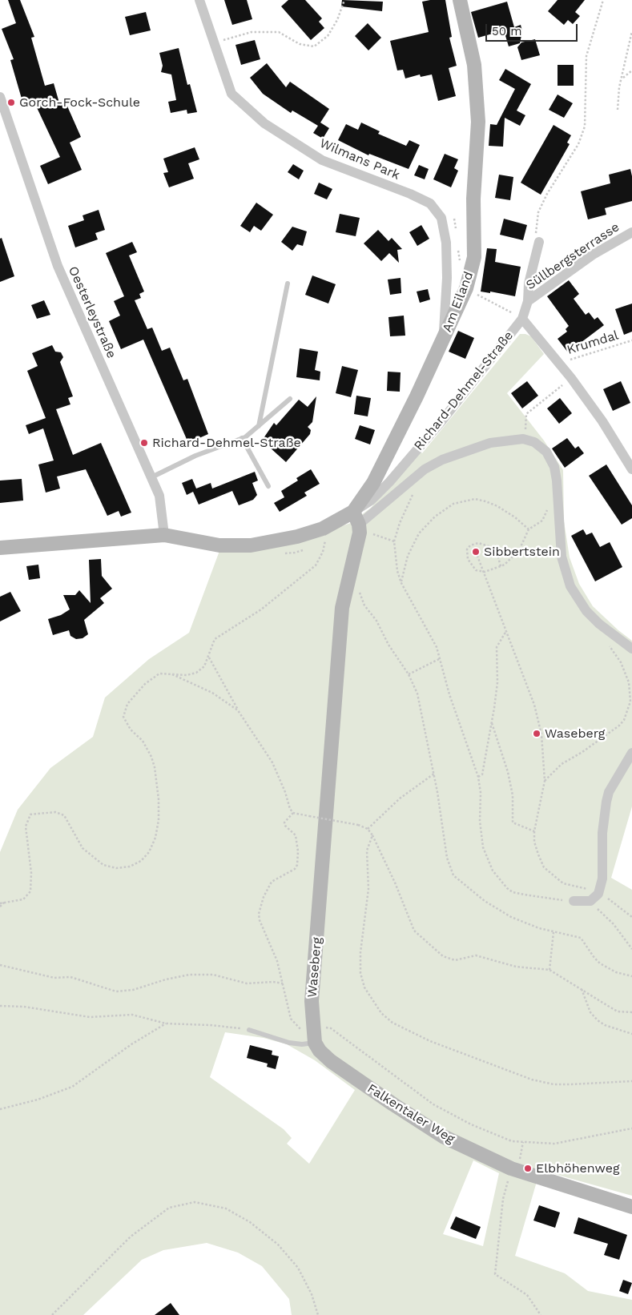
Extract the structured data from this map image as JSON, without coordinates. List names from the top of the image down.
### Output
{
  "streets": {
    "street": [
      "Wilmans Park",
      "Süllbergsterrasse",
      "Am Eiland",
      "Oesterleystraße",
      "Richard-Dehmel-Straße",
      "Waseberg",
      "Falkentaler Weg"
    ],
    "path": ["Krumdal"]
  },
  "crossings": [
    ["Wilmans Park", "Am Eiland"],
    ["Süllbergsterrasse", "Richard-Dehmel-Straße"],
    ["Am Eiland", "Richard-Dehmel-Straße"],
    ["Am Eiland", "Waseberg"],
    ["Oesterleystraße", "Richard-Dehmel-Straße"],
    ["Richard-Dehmel-Straße", "Waseberg"],
    ["Waseberg", "Falkentaler Weg"]
  ],
  "places": [
    "Gorch-Fock-Schule",
    "Richard-Dehmel-Straße",
    "Sibbertstein",
    "Waseberg",
    "Elbhöhenweg"
  ],
  "scale_bar": "50 m"
}
